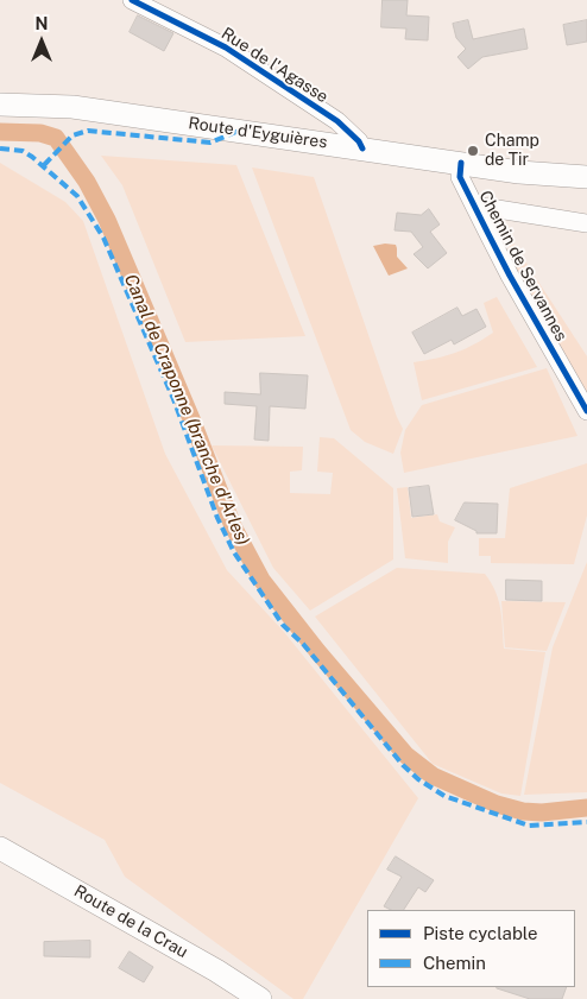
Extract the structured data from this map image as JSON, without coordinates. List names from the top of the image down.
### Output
{
  "streets": {
    "main road": ["Route d'Eyguières", "Route de la Crau"],
    "street": ["Rue de l'Agasse", "Chemin de Servannes"]
  },
  "crossings": [
    ["Rue de l'Agasse", "Route d'Eyguières"],
    ["Route d'Eyguières", "Chemin de Servannes"]
  ],
  "water": ["Canal de Craponne (branche d'Arles)"],
  "places": ["Champ de Tir"],
  "legend": ["Piste cyclable", "Chemin"],
  "north": "top"
}
